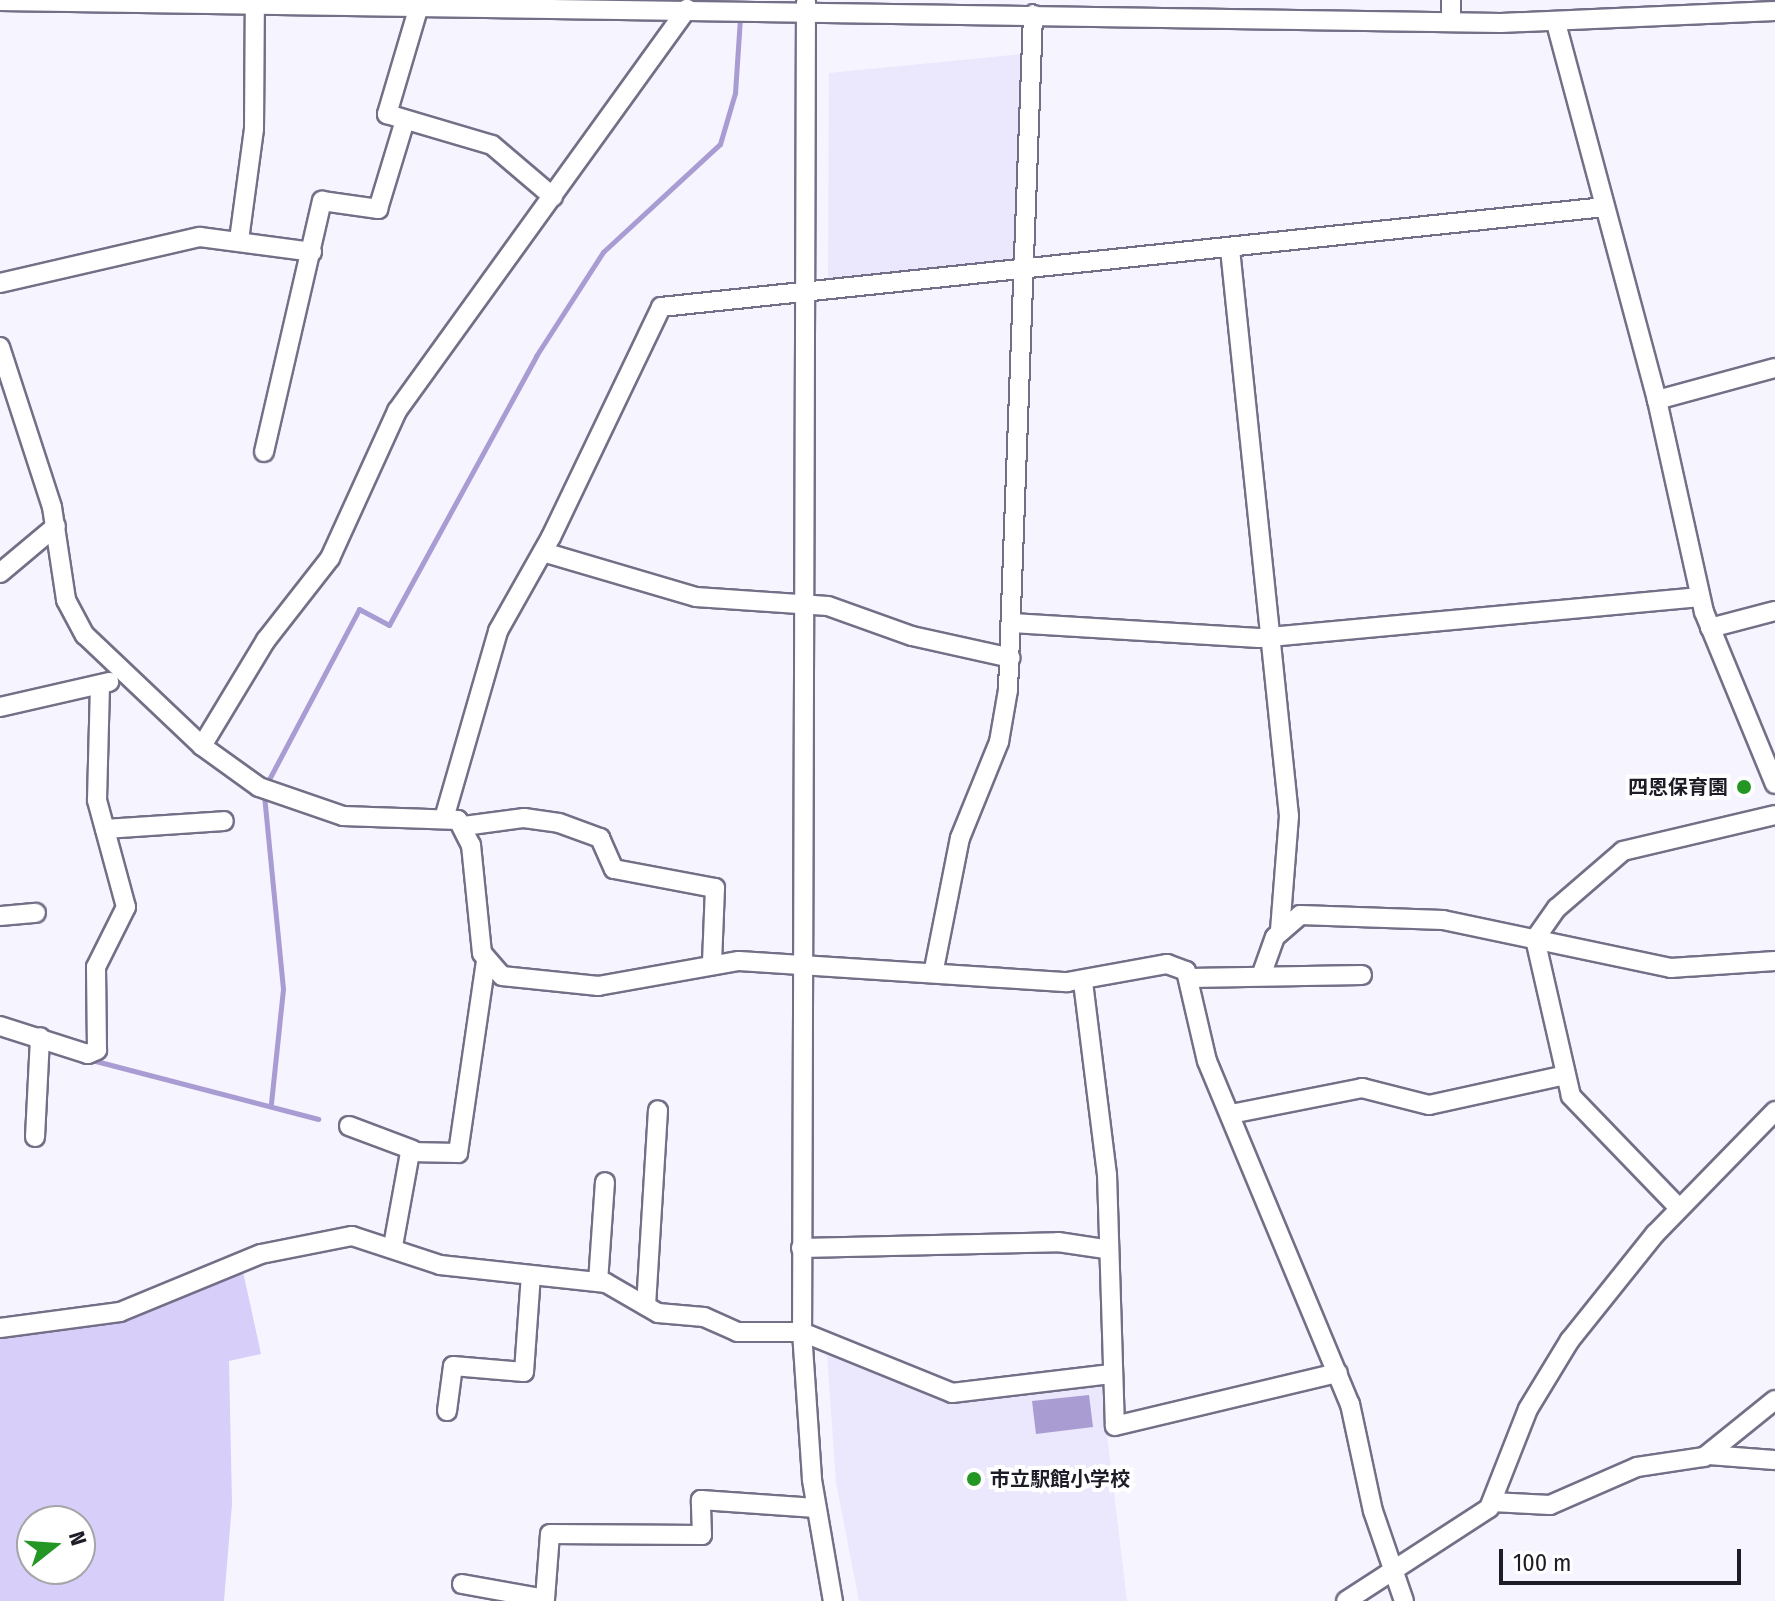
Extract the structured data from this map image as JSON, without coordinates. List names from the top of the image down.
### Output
{
  "places": ["四恩保育園", "市立駅館小学校"],
  "scale_bar": "100 m",
  "north": "right"
}
